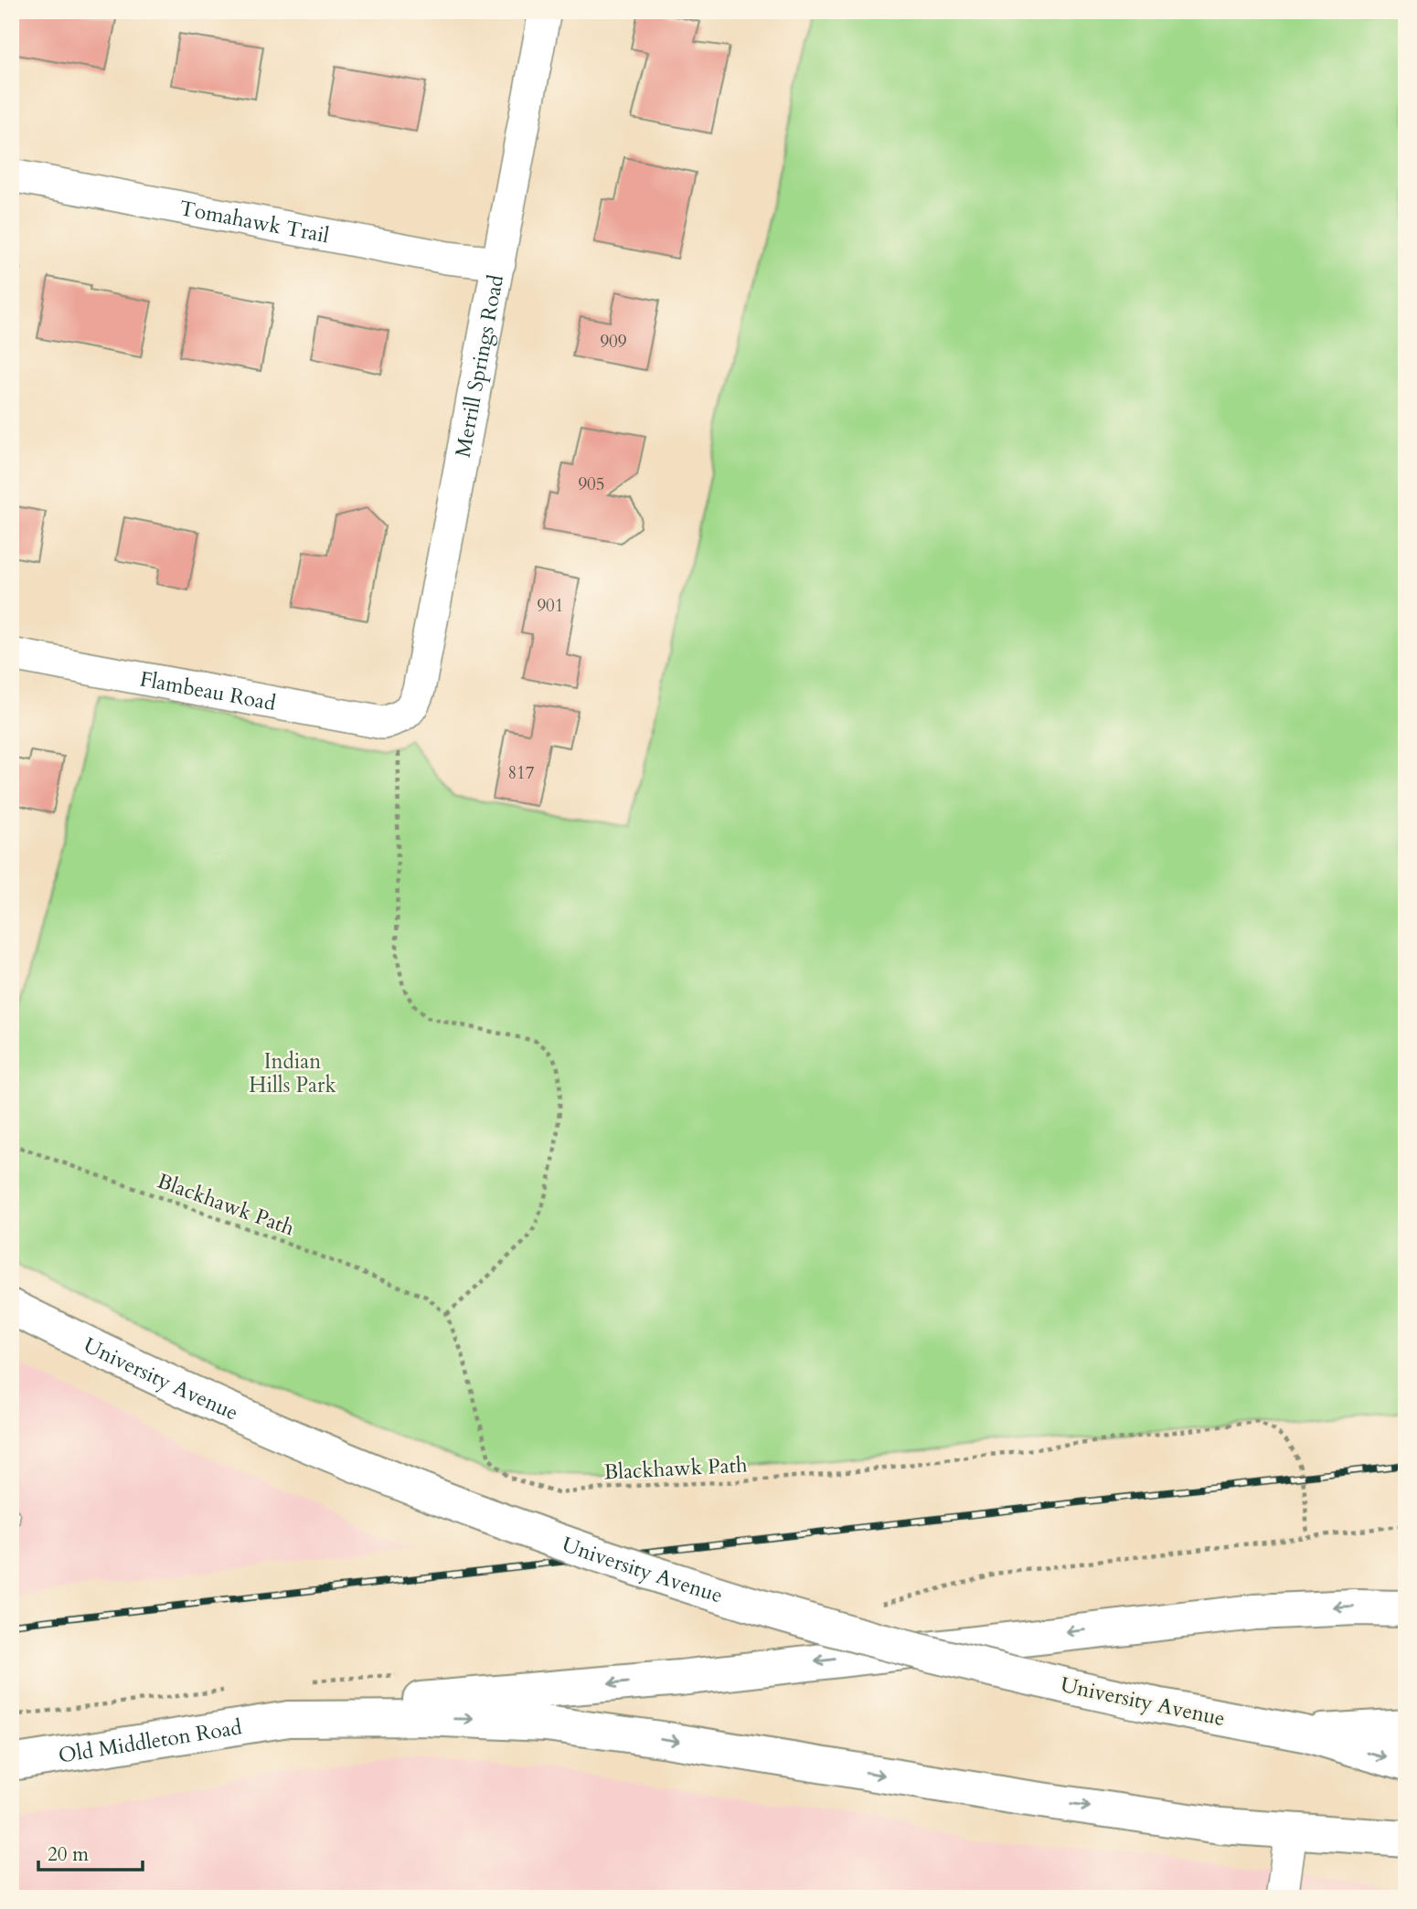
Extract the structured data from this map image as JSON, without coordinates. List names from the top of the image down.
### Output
{
  "streets": {
    "main road": ["University Avenue", "Old Middleton Road"],
    "street": ["Tomahawk Trail", "Merrill Springs Road", "Flambeau Road"],
    "path": ["Blackhawk Path"]
  },
  "crossings": [
    ["Tomahawk Trail", "Merrill Springs Road"],
    ["Merrill Springs Road", "Flambeau Road"]
  ],
  "parks": ["Indian Hills Park"],
  "house_numbers": [
    "909",
    "905",
    "901",
    "817"
  ],
  "scale_bar": "20 m"
}
